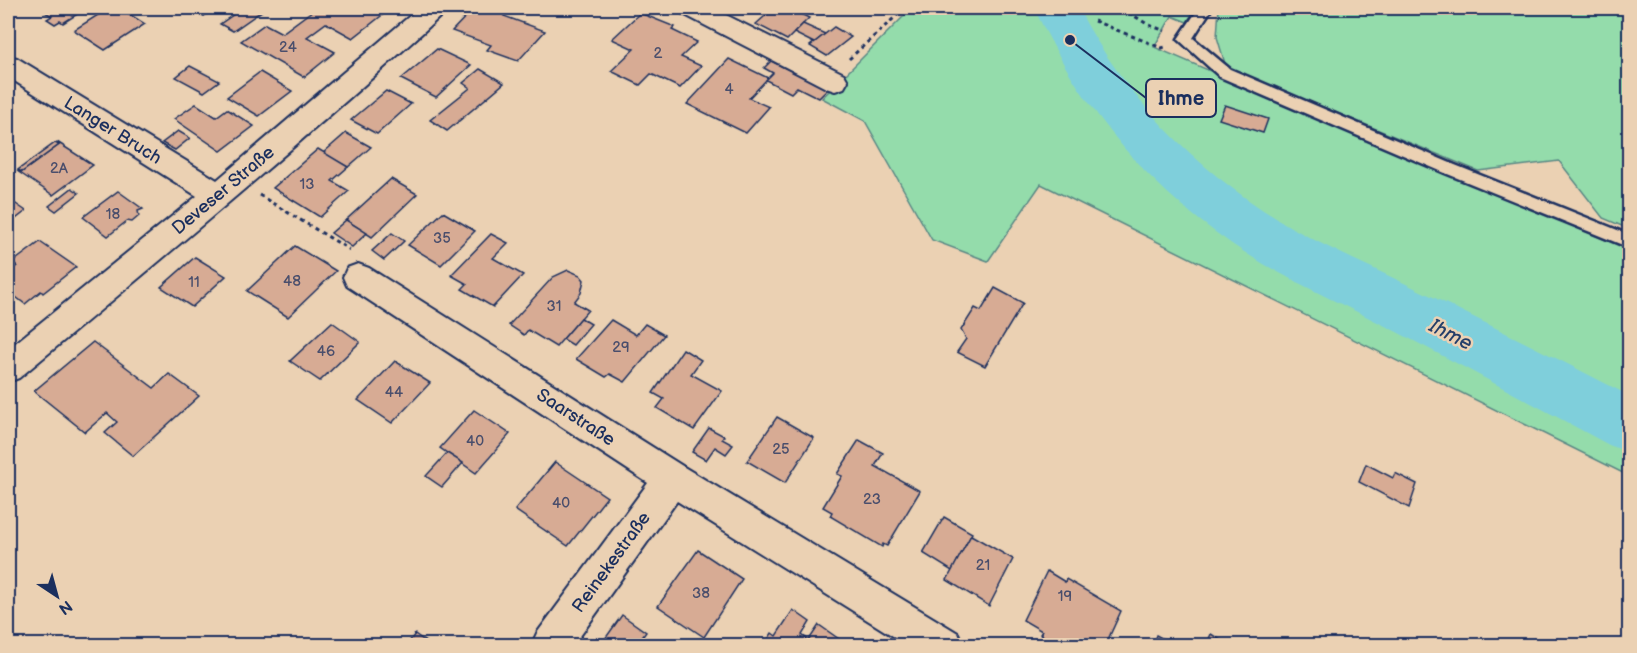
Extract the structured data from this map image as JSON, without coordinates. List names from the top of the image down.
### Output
{
  "streets": {
    "street": [
      "Langer Bruch",
      "Deveser Straße",
      "Saarstraße",
      "Reinekestraße"
    ]
  },
  "crossings": [
    ["Langer Bruch", "Deveser Straße"],
    ["Saarstraße", "Reinekestraße"]
  ],
  "water": ["Ihme"],
  "places": ["Ihme"],
  "house_numbers": [
    "24",
    "2",
    "4",
    "2A",
    "13",
    "18",
    "35",
    "48",
    "11",
    "31",
    "29",
    "46",
    "44",
    "40",
    "25",
    "23",
    "40",
    "21",
    "38",
    "19"
  ],
  "north": "bottom right"
}
